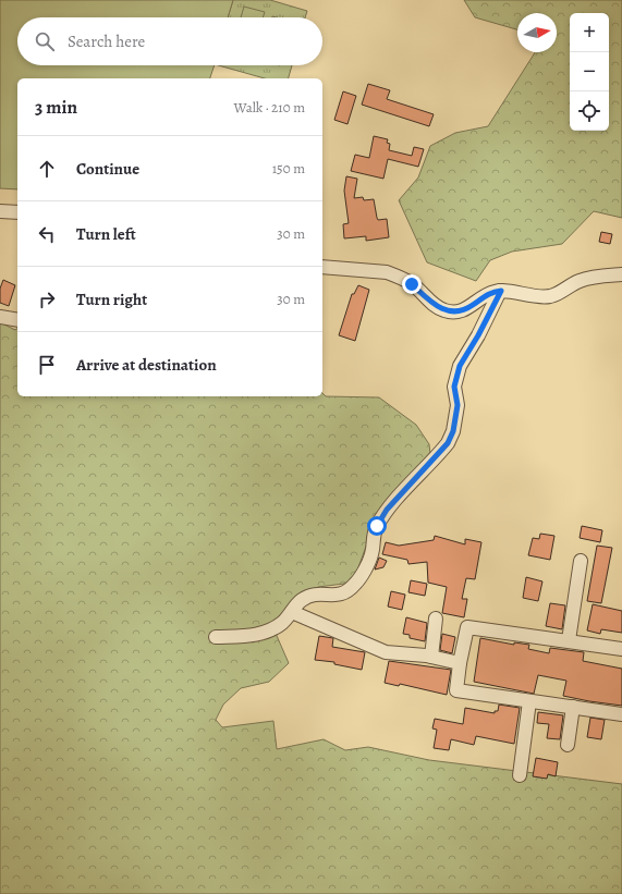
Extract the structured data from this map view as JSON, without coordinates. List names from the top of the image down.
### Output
{
  "north": "right",
  "page": {
    "map_buttons": ["+", "−"],
    "search": "Search here",
    "heading": ["3 min", "Walk · 210 m"],
    "list": [
      ["Continue", "150 m"],
      ["Turn left", "30 m"],
      ["Turn right", "30 m"],
      "Arrive at destination"
    ]
  }
}
